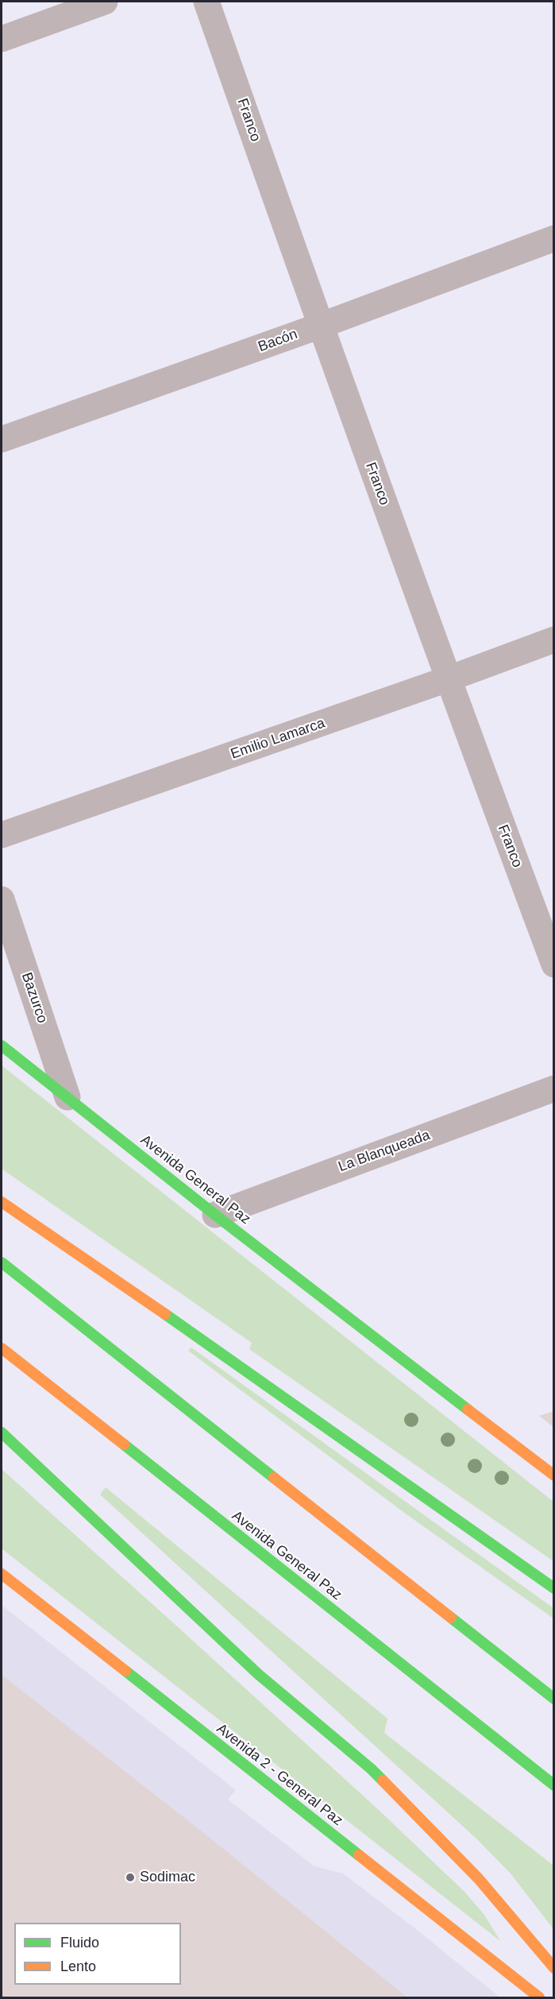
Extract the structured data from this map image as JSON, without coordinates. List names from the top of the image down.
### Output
{
  "streets": {
    "main road": ["Avenida General Paz", "Avenida 2 - General Paz"],
    "street": [
      "Franco",
      "Bacón",
      "Emilio Lamarca",
      "Bazurco",
      "La Blanqueada"
    ]
  },
  "crossings": [
    ["Franco", "Bacón"],
    ["Franco", "Emilio Lamarca"],
    ["Bazurco", "Avenida General Paz"],
    ["La Blanqueada", "Avenida General Paz"]
  ],
  "places": ["Sodimac"],
  "legend": ["Fluido", "Lento"]
}
